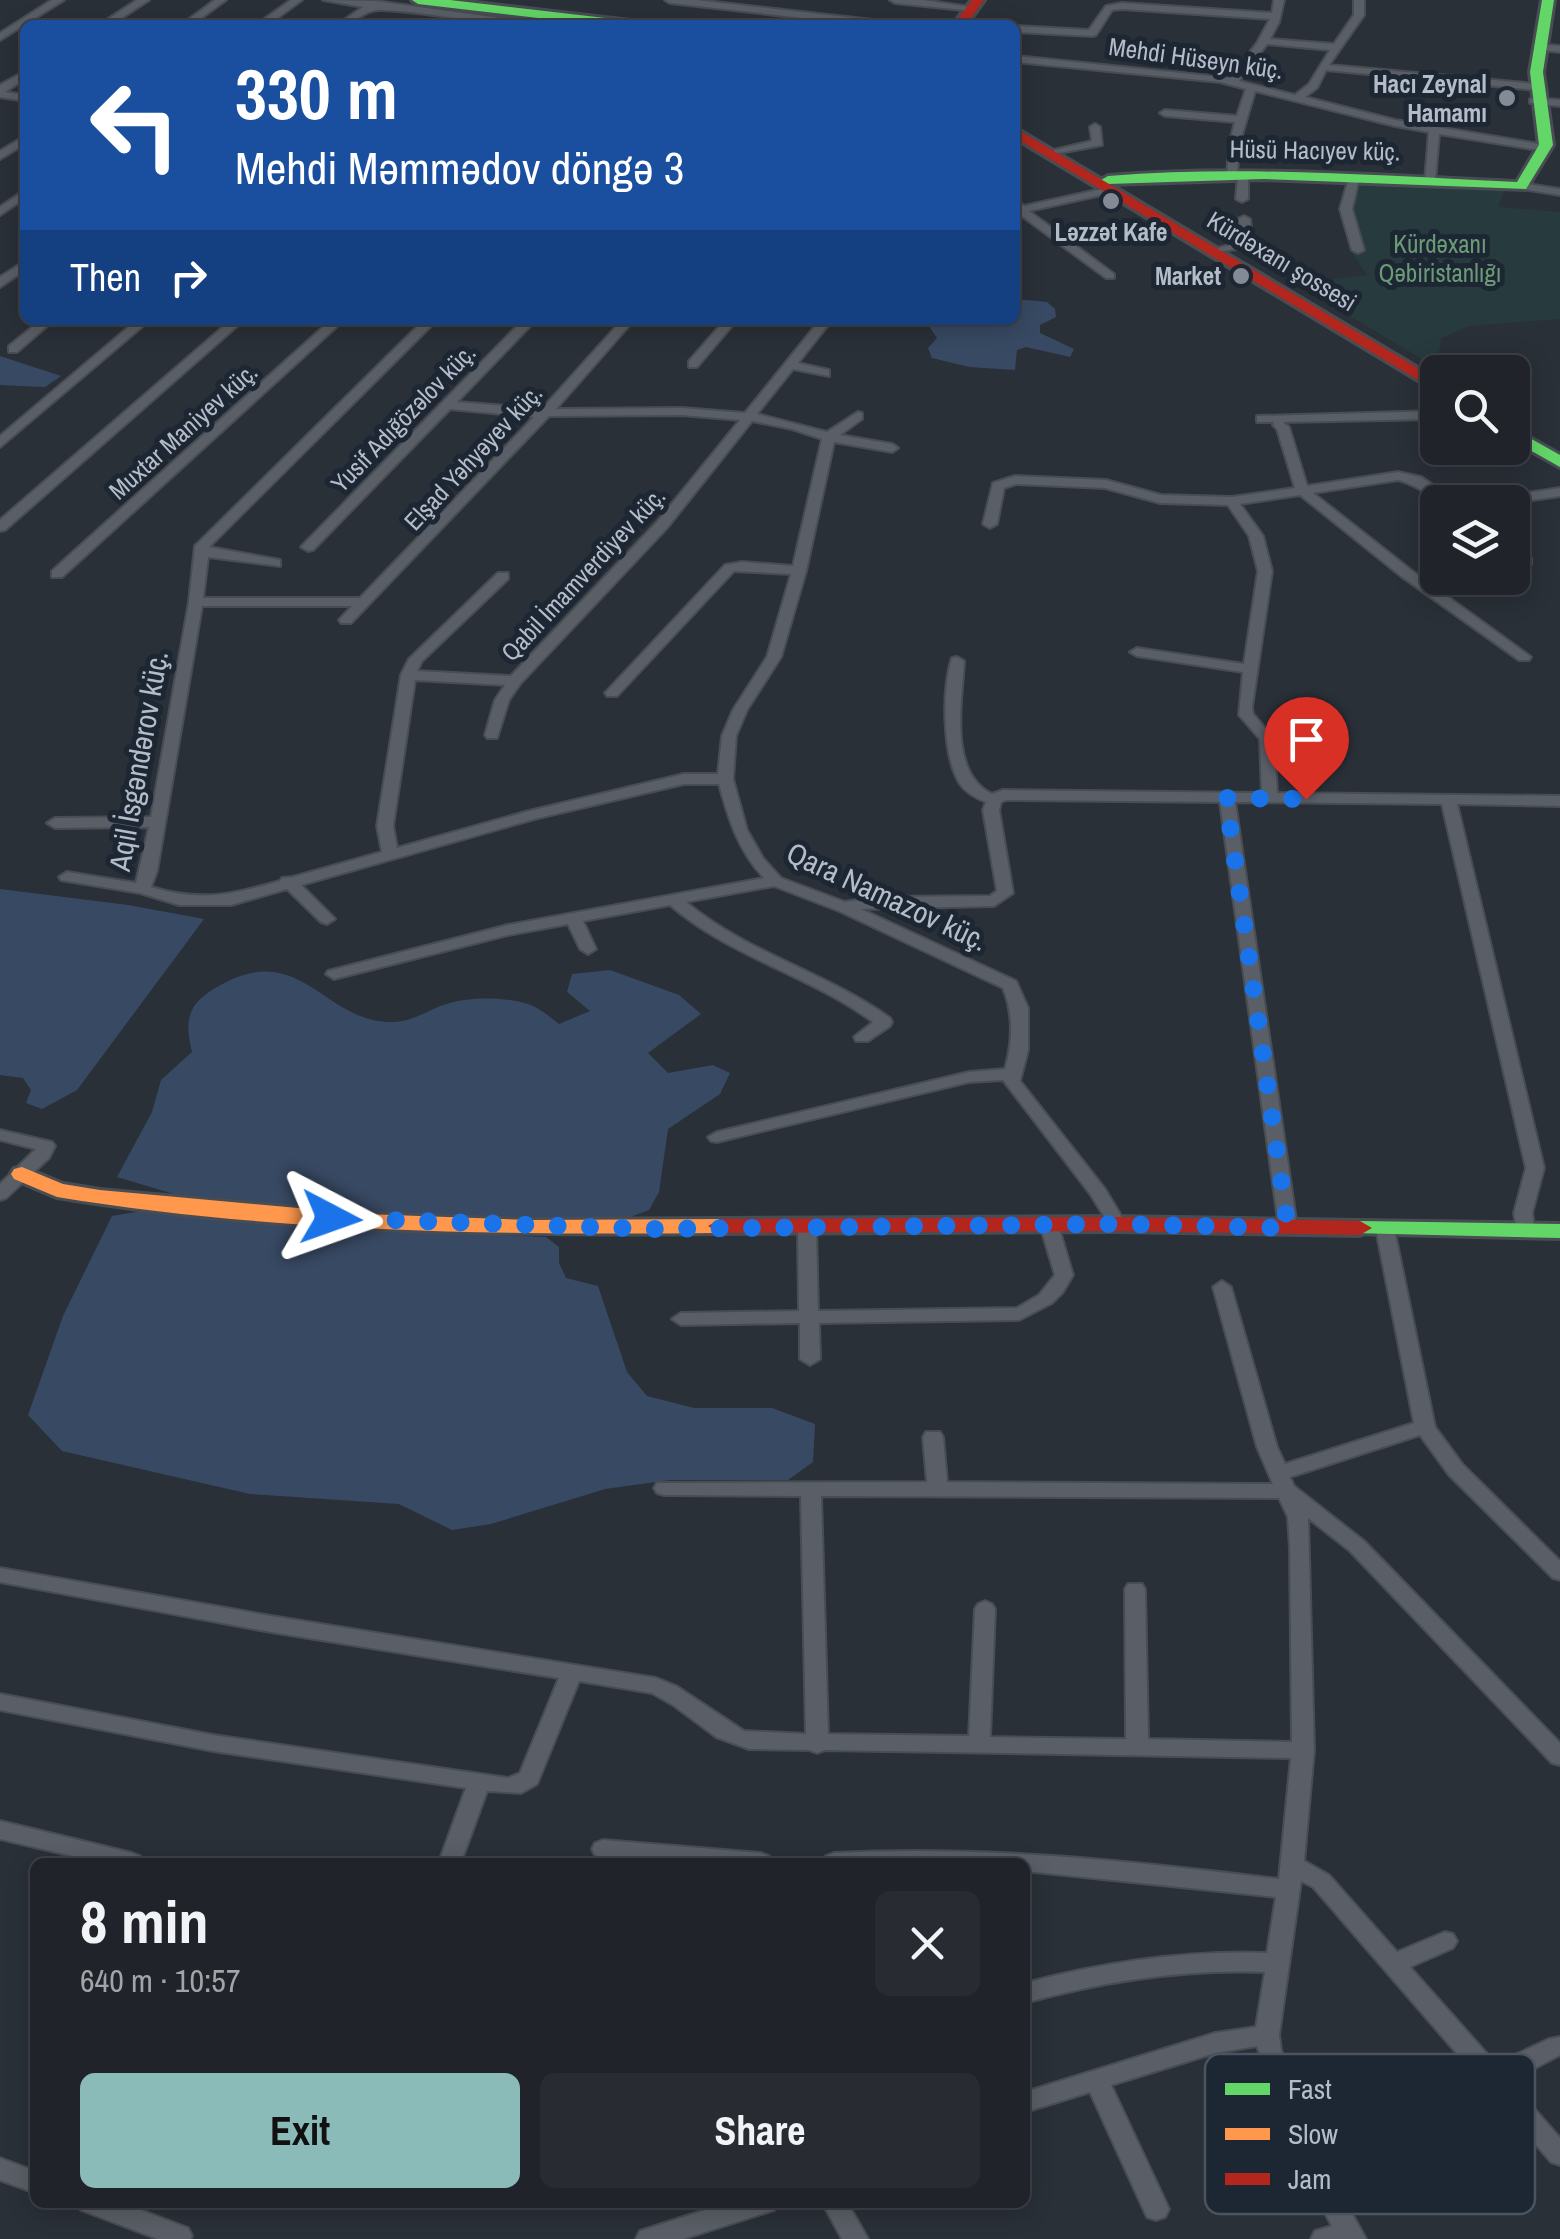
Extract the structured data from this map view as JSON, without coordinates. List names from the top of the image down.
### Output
{
  "streets": {
    "street": [
      "Mehdi Hüseyn küç.",
      "Hüsü Hacıyev küç.",
      "Kürdəxanı şossesi",
      "Yusif Adığözəlov küç.",
      "Muxtar Maniyev küç.",
      "Elşad Yəhyəyev küç.",
      "Qabil İmamverdiyev küç.",
      "Aqil İsgəndərov küç.",
      "Qara Namazov küç."
    ]
  },
  "crossings": [
    ["Hüsü Hacıyev küç.", "Kürdəxanı şossesi"],
    ["Aqil İsgəndərov küç.", "Qara Namazov küç."]
  ],
  "parks": ["Kürdəxanı Qəbiristanlığı"],
  "places": ["Hacı Zeynal Hamamı", "Ləzzət Kafe", "Market"],
  "legend": ["Fast", "Slow", "Jam"],
  "page": {
    "turn": ["330 m", "Mehdi Məmmədov döngə 3"],
    "then": "Then",
    "heading": ["8 min", "640 m · 10:57"],
    "buttons": ["Exit", "Share"]
  }
}
